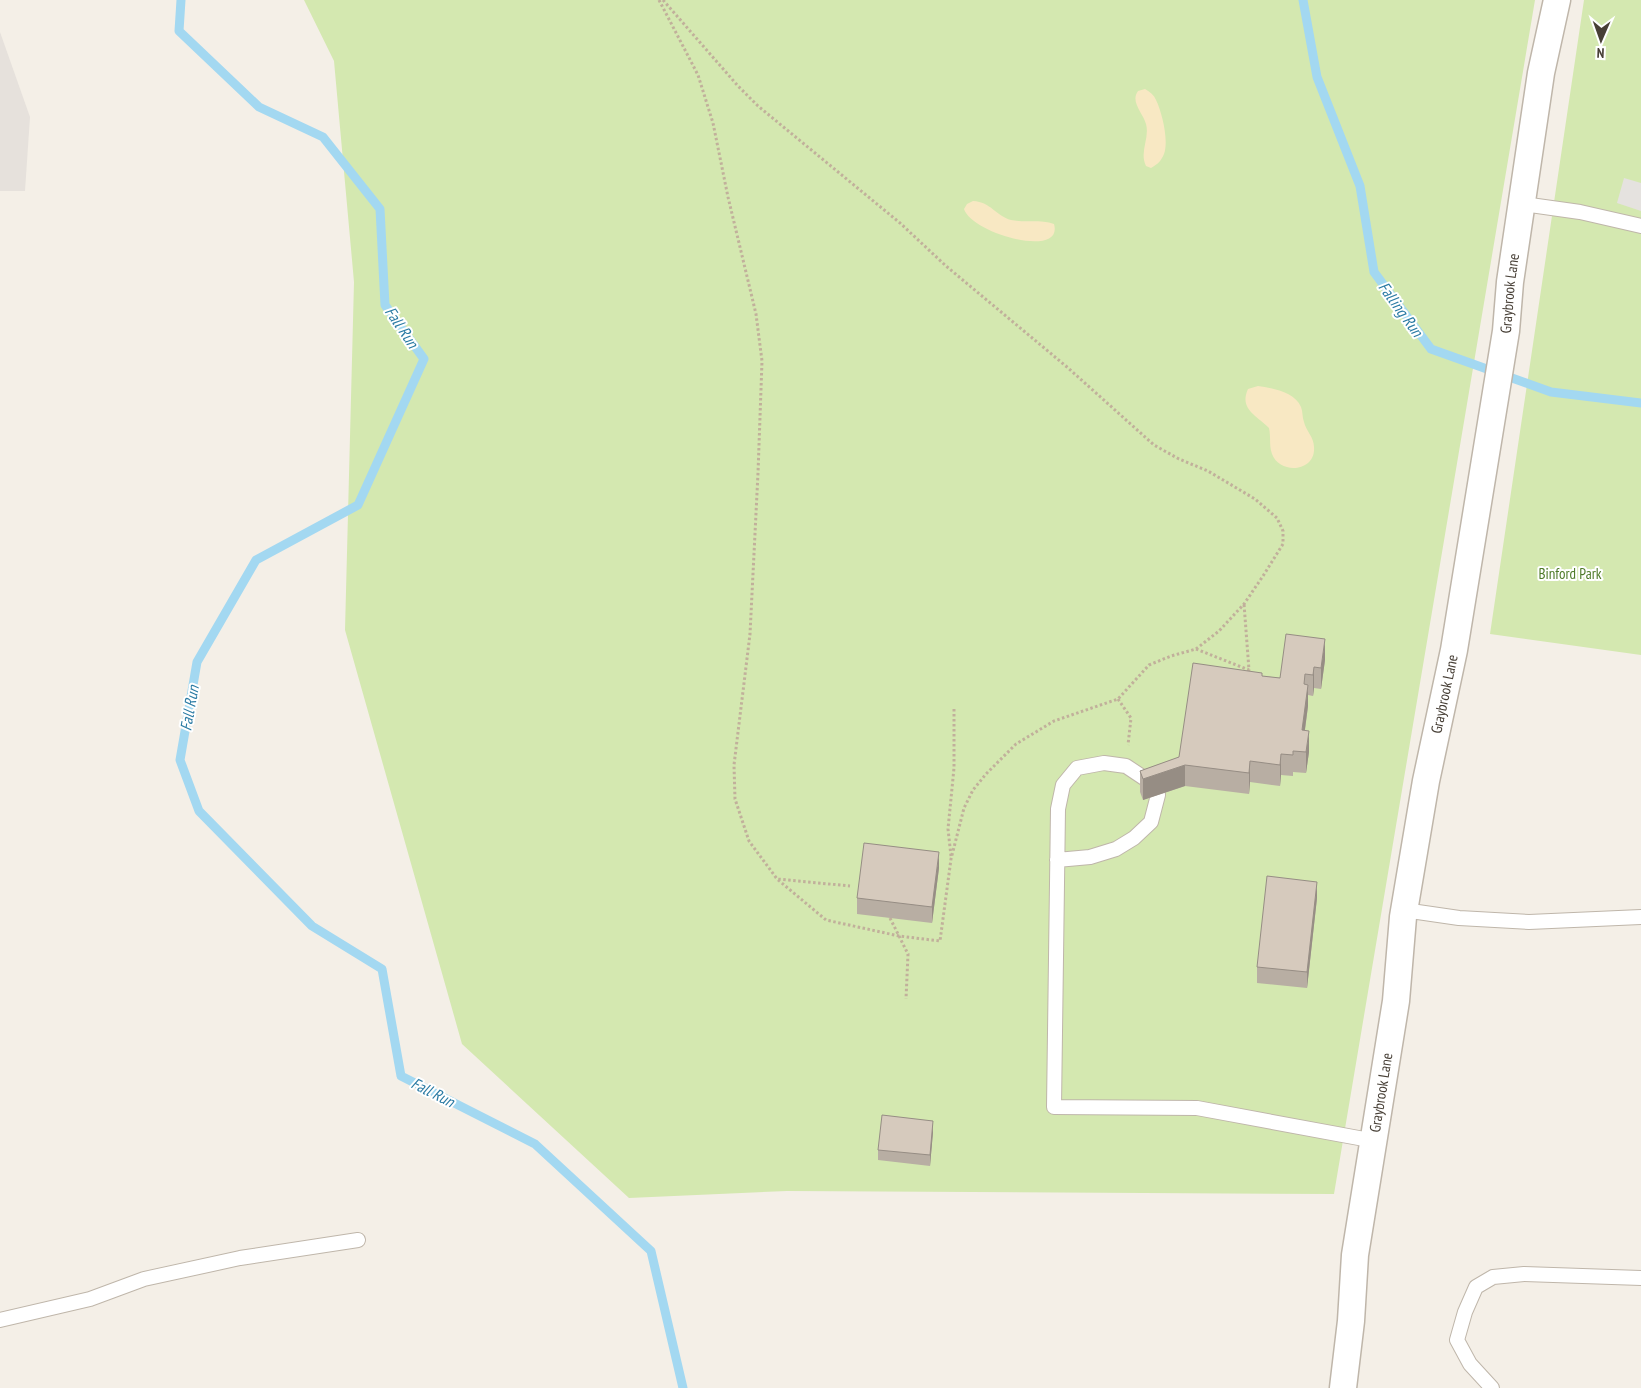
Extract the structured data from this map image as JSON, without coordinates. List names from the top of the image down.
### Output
{
  "streets": {
    "street": ["Graybrook Lane"]
  },
  "water": ["Falling Run", "Fall Run"],
  "parks": ["Binford Park"],
  "north": "bottom"
}
